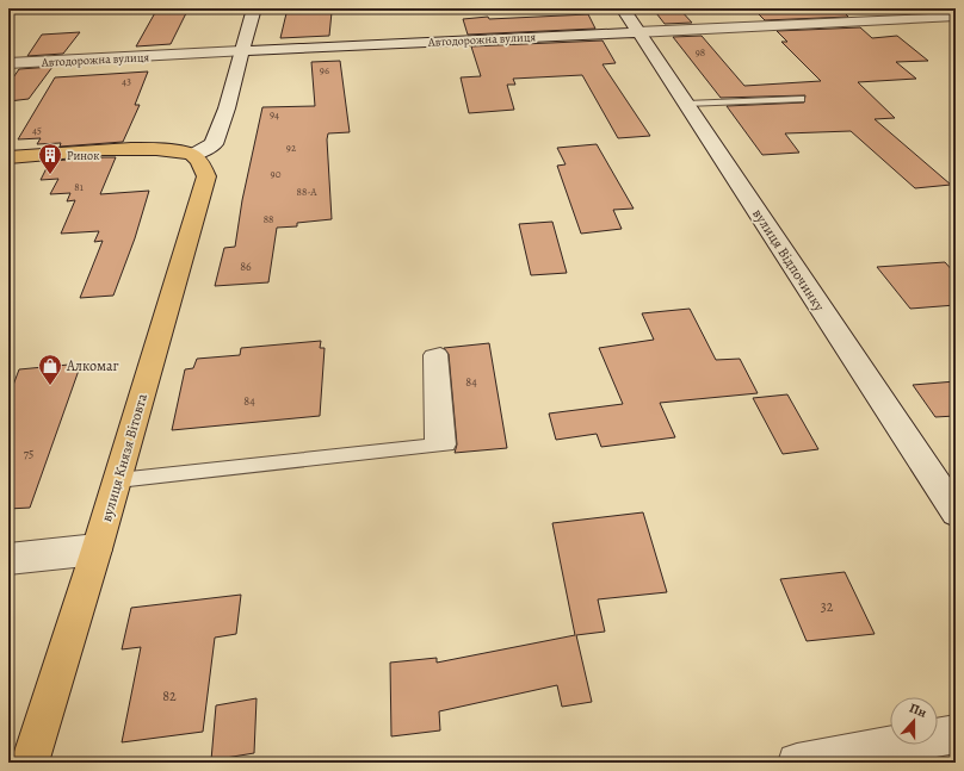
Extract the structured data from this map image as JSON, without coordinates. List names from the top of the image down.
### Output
{
  "streets": {
    "main road": ["вулиця Князя Вітовта"],
    "street": ["Автодорожна вулиця", "вулиця Відпочинку"]
  },
  "crossings": [
    ["Автодорожна вулиця", "вулиця Відпочинку"]
  ],
  "places": {
    "building": ["Ринок"],
    "shop": ["Алкомаг"]
  },
  "house_numbers": [
    "98",
    "96",
    "43",
    "94",
    "45",
    "92",
    "90",
    "81",
    "88-А",
    "88",
    "86",
    "84",
    "84",
    "75",
    "32",
    "82"
  ],
  "north": "top"
}
